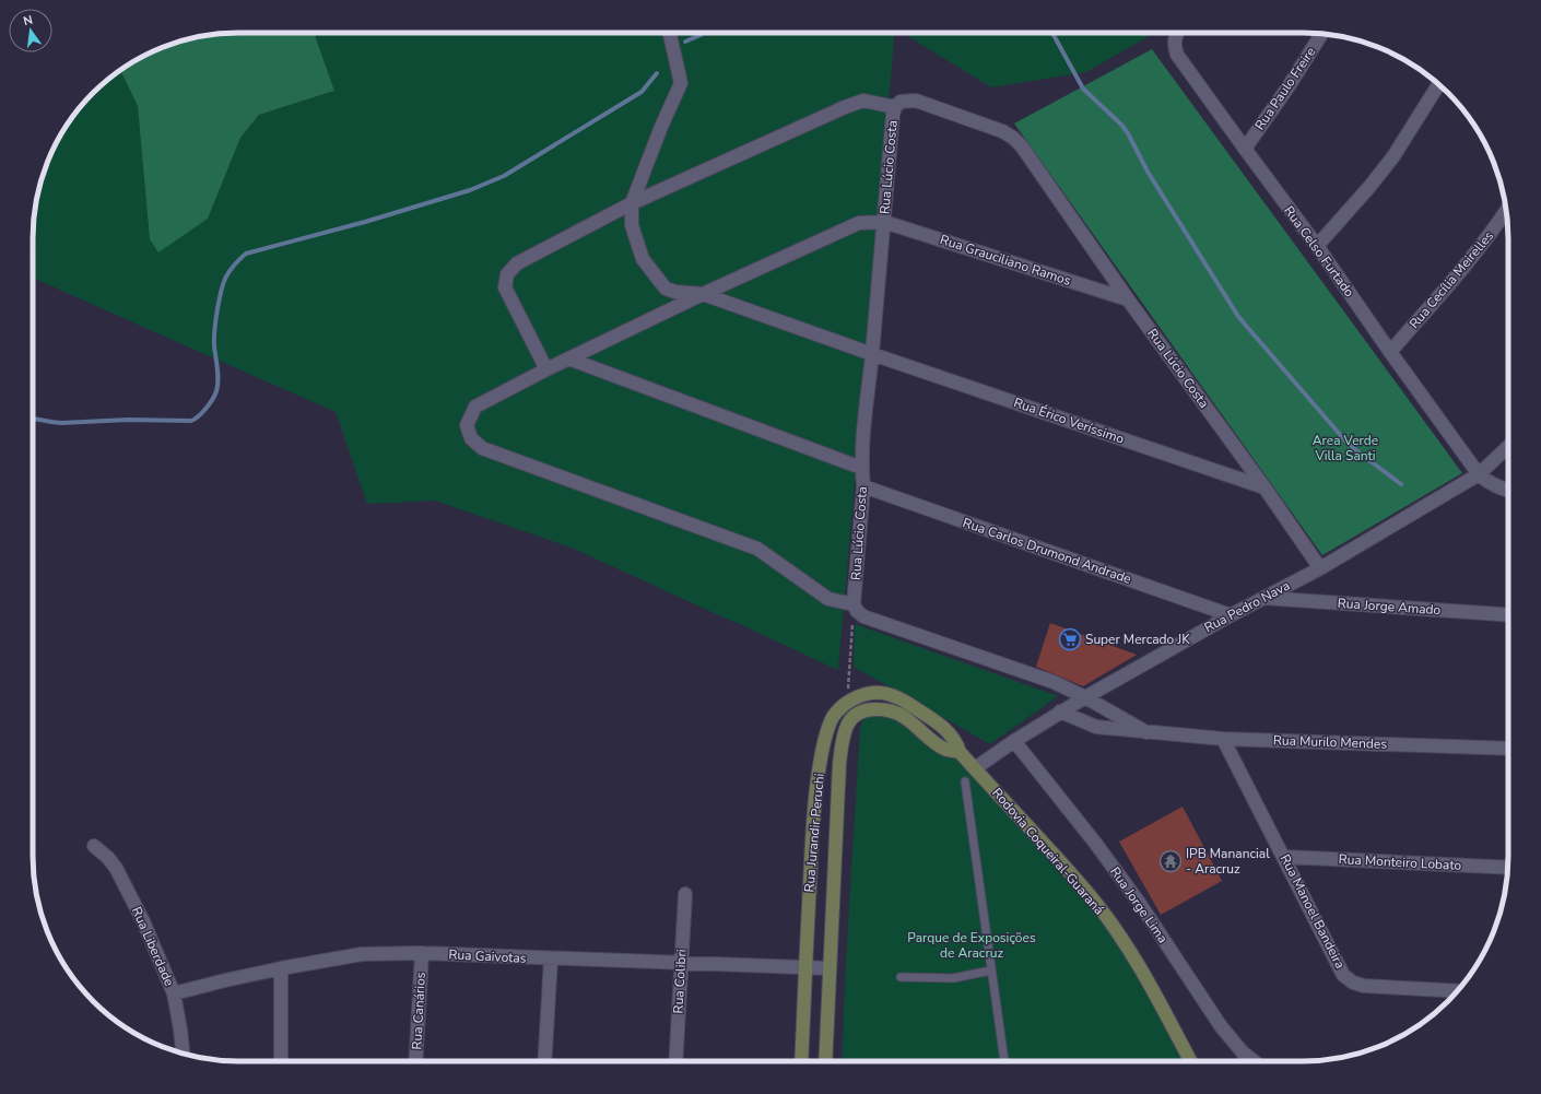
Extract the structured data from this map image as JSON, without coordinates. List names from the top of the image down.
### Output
{
  "streets": {
    "street": [
      "Rua Paulo Freire",
      "Rua Lúcio Costa",
      "Rua Celso Furtado",
      "Rua Grauciliano Ramos",
      "Rua Cecília Meirelles",
      "Rua Érico Veríssimo",
      "Rua Carlos Drumond Andrade",
      "Rua Pedro Nava",
      "Rua Jorge Amado",
      "Rua Murilo Mendes",
      "Rua Jurandir Peruchi",
      "Rodovia Coqueiral-Guaraná",
      "Rua Monteiro Lobato",
      "Rua Jorge Lima",
      "Rua Manoel Bandeira",
      "Rua Liberdade",
      "Rua Gaivotas",
      "Rua Colibri",
      "Rua Canários"
    ]
  },
  "crossings": [
    ["Rua Paulo Freire", "Rua Celso Furtado"],
    ["Rua Lúcio Costa", "Rua Grauciliano Ramos"],
    ["Rua Lúcio Costa", "Rua Érico Veríssimo"],
    ["Rua Lúcio Costa", "Rua Carlos Drumond Andrade"],
    ["Rua Lúcio Costa", "Rua Pedro Nava"],
    ["Rua Celso Furtado", "Rua Cecília Meirelles"],
    ["Rua Celso Furtado", "Rua Pedro Nava"],
    ["Rua Carlos Drumond Andrade", "Rua Pedro Nava"],
    ["Rua Pedro Nava", "Rua Jorge Amado"],
    ["Rua Pedro Nava", "Rua Murilo Mendes"],
    ["Rua Pedro Nava", "Rodovia Coqueiral-Guaraná"],
    ["Rua Pedro Nava", "Rua Jorge Lima"],
    ["Rua Murilo Mendes", "Rua Manoel Bandeira"],
    ["Rua Jurandir Peruchi", "Rodovia Coqueiral-Guaraná"],
    ["Rua Jurandir Peruchi", "Rua Gaivotas"],
    ["Rua Monteiro Lobato", "Rua Manoel Bandeira"],
    ["Rua Liberdade", "Rua Gaivotas"],
    ["Rua Gaivotas", "Rua Colibri"],
    ["Rua Gaivotas", "Rua Canários"]
  ],
  "parks": ["Area Verde Villa Santi", "Parque de Exposições de Aracruz"],
  "places": {
    "supermarket": ["Super Mercado JK"],
    "temple": ["IPB Manancial - Aracruz"]
  },
  "north": "top"
}
